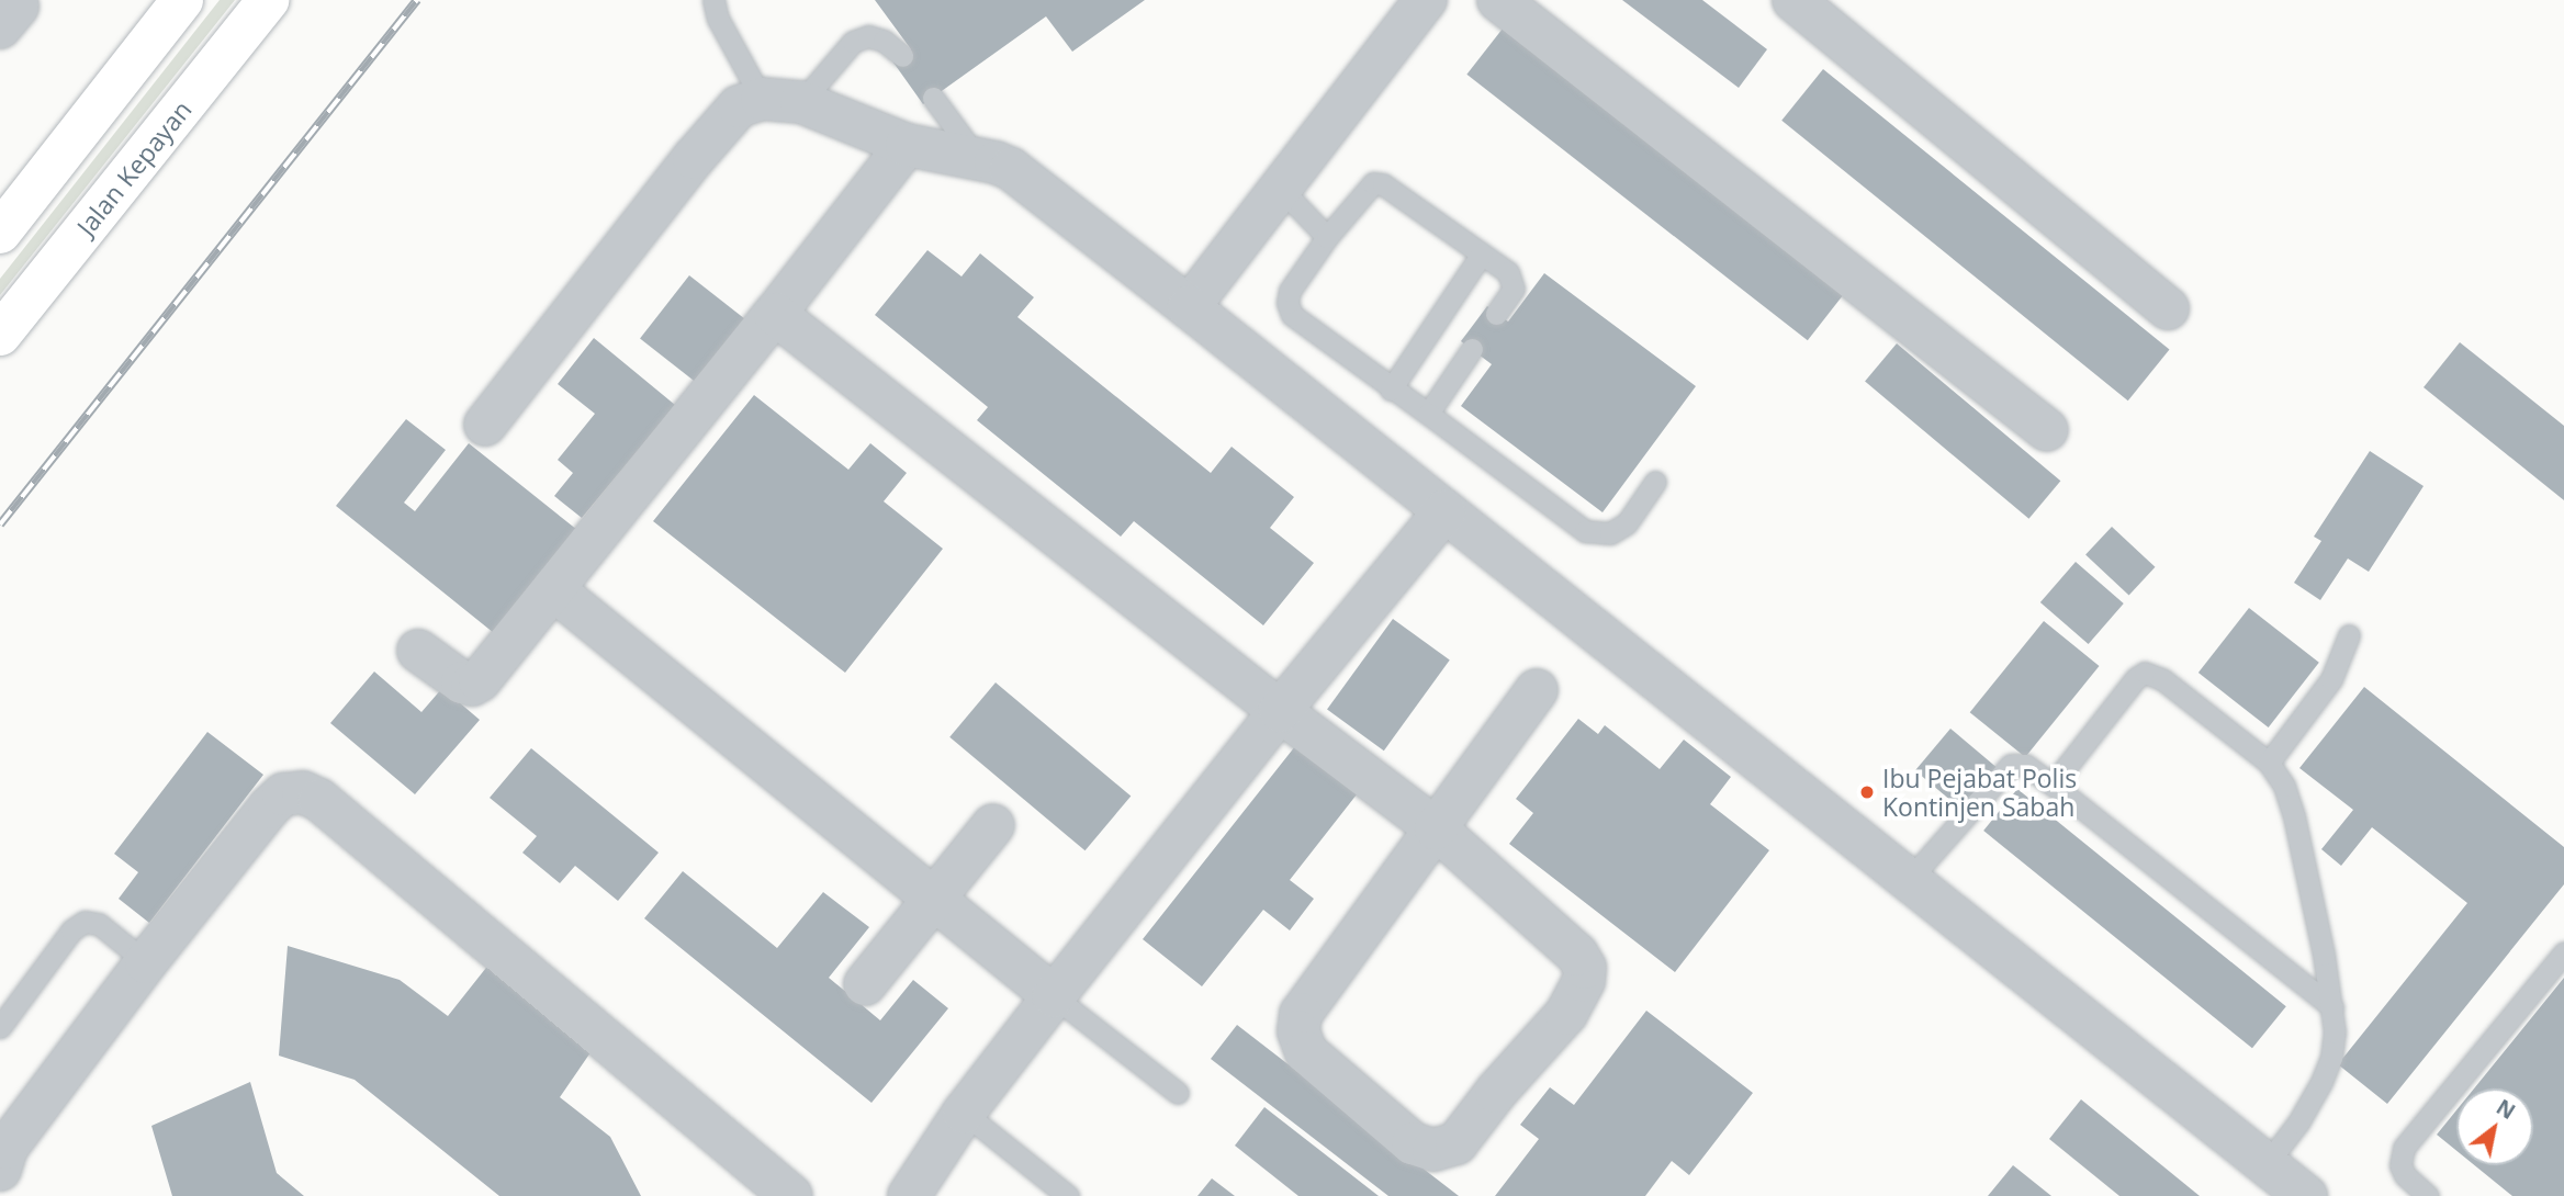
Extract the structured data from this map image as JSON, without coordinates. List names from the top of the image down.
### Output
{
  "streets": {
    "highway": ["Jalan Kepayan"]
  },
  "places": ["Ibu Pejabat Polis Kontinjen Sabah"],
  "north": "top right"
}
